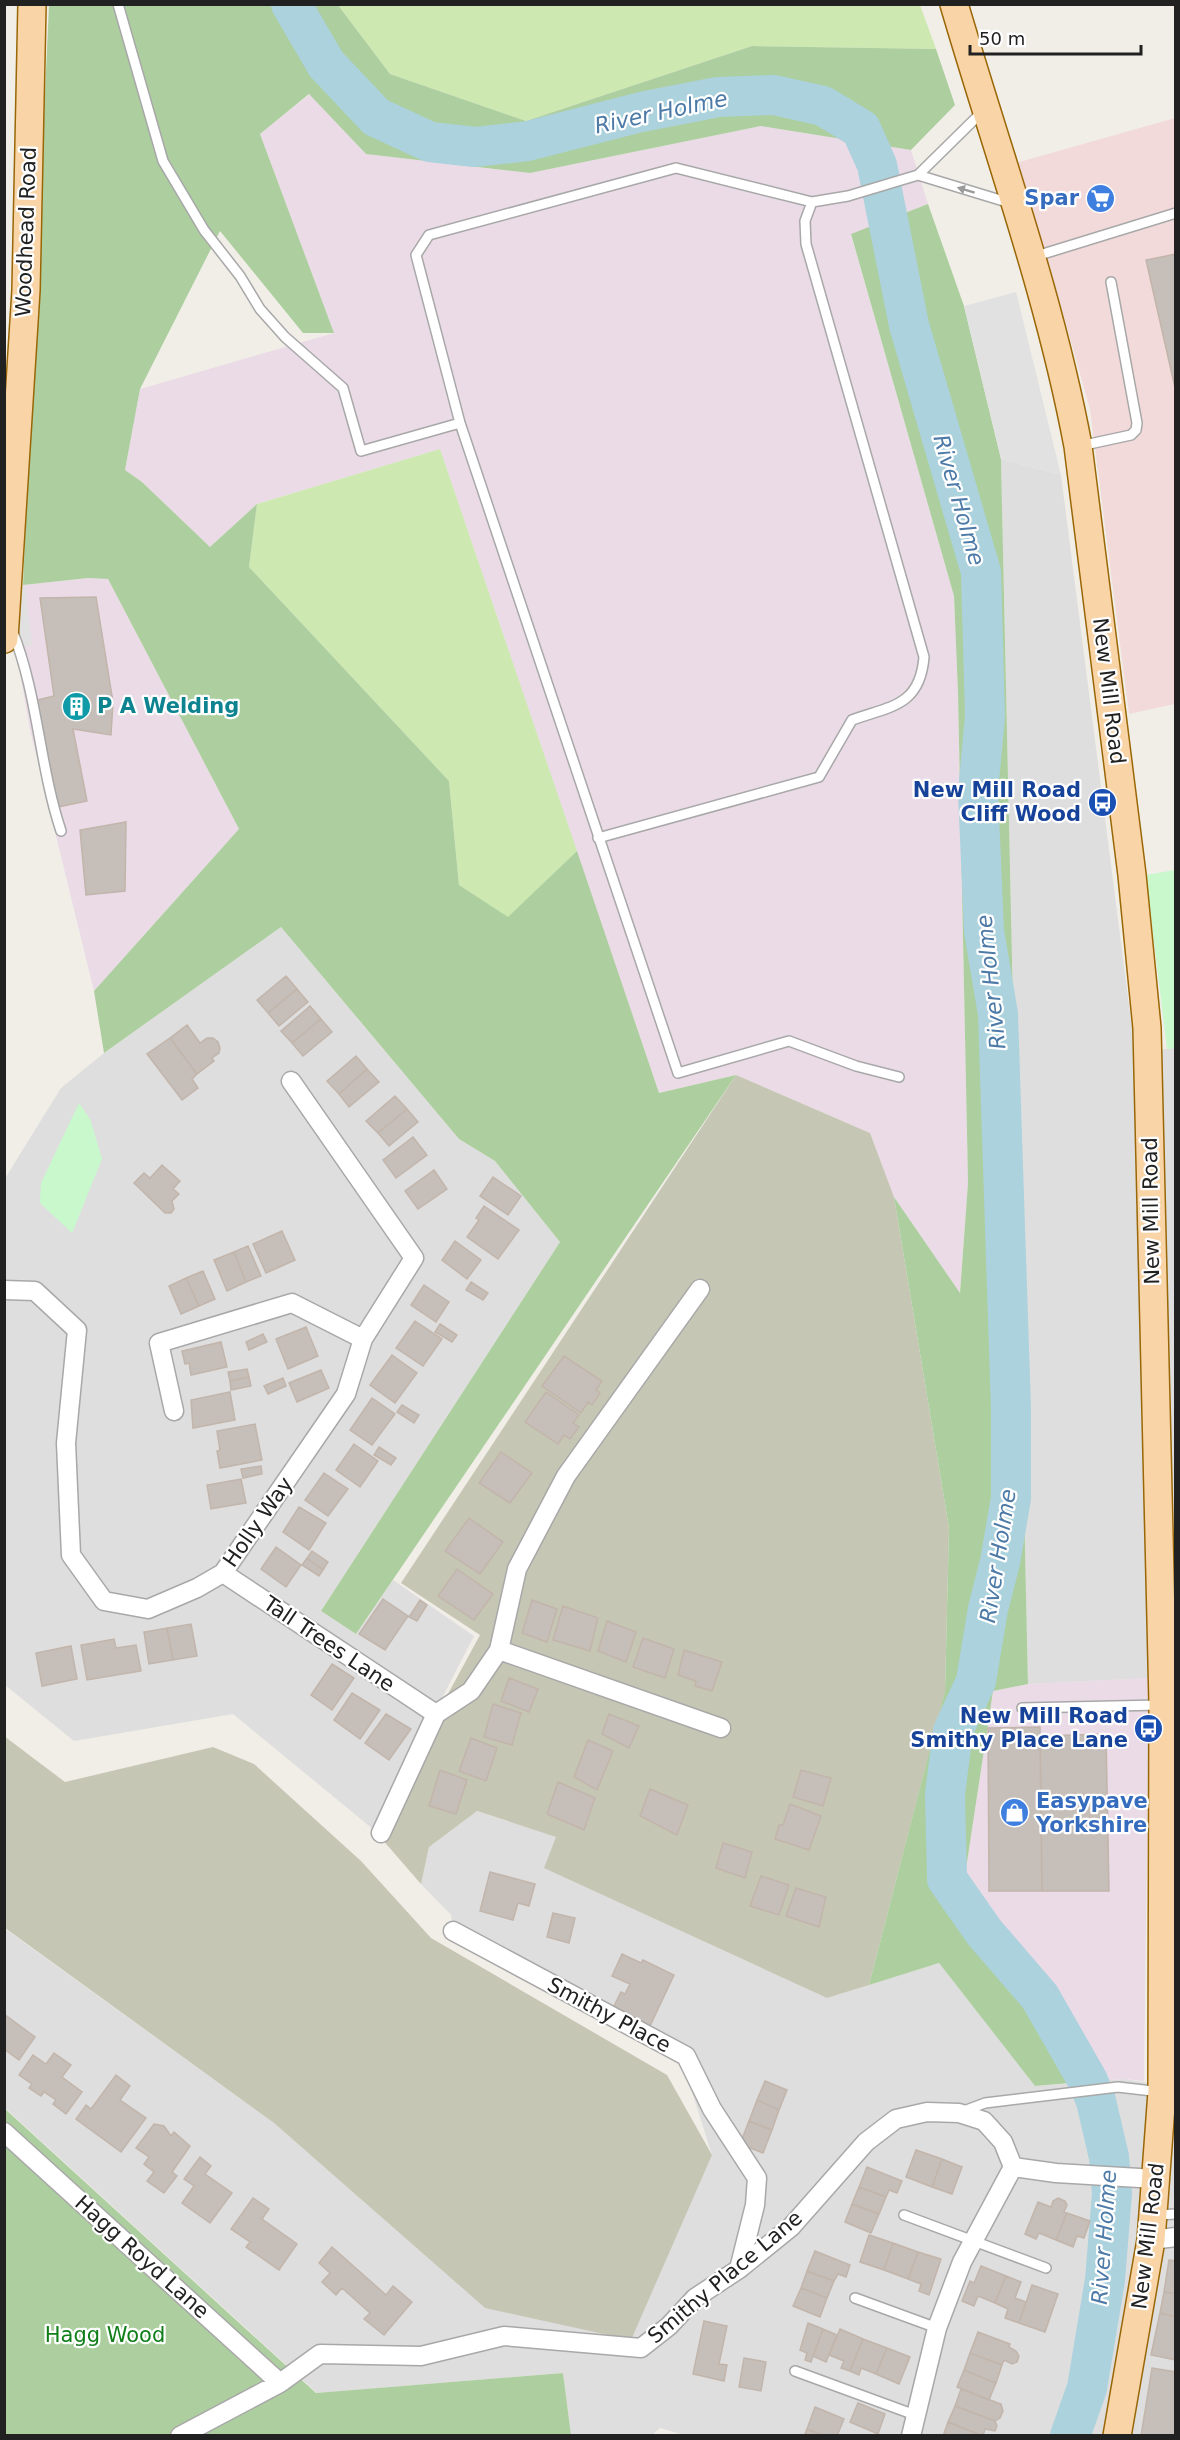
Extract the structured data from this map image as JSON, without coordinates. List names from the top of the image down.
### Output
{
  "streets": {
    "main road": ["Woodhead Road", "New Mill Road"],
    "street": [
      "Holly Way",
      "Tall Trees Lane",
      "Smithy Place",
      "Hagg Royd Lane",
      "Smithy Place Lane"
    ]
  },
  "crossings": [
    ["Holly Way", "Tall Trees Lane"],
    ["Smithy Place", "Smithy Place Lane"],
    ["Hagg Royd Lane", "Smithy Place Lane"]
  ],
  "water": ["River Holme"],
  "parks": ["Hagg Wood"],
  "places": {
    "supermarket": ["Spar"],
    "building": ["P A Welding"],
    "bus stop": ["New Mill Road Cliff Wood", "New Mill Road Smithy Place Lane"],
    "shop": ["Easypave Yorkshire"]
  },
  "scale_bar": "50 m"
}
